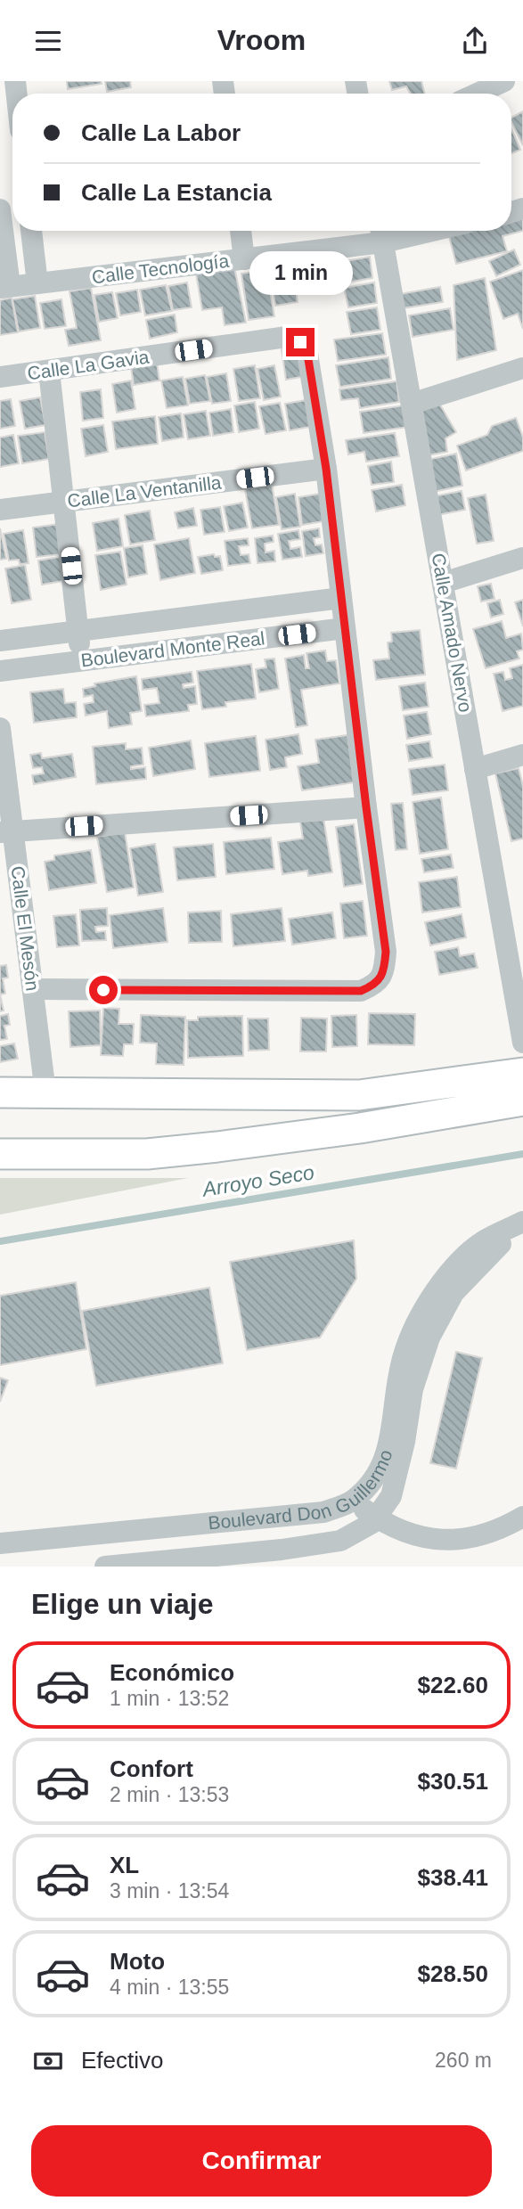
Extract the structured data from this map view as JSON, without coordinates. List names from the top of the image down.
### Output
{
  "streets": {
    "street": [
      "Calle Tecnología",
      "Calle La Gavia",
      "Calle La Ventanilla",
      "Calle Amado Nervo",
      "Boulevard Monte Real",
      "Calle El Mesón",
      "Boulevard Don Guillermo"
    ]
  },
  "crossings": [
    ["Calle Tecnología", "Calle Amado Nervo"],
    ["Calle La Gavia", "Calle La Ventanilla"]
  ],
  "water": ["Arroyo Seco"],
  "page": {
    "header": "Vroom",
    "banner": ["Calle La Labor", "Calle La Estancia"],
    "bubble": "1 min",
    "heading": "Elige un viaje",
    "list": [
      {
        "name": "Económico",
        "note": "1 min · 13:52",
        "value": "$22.60"
      },
      {
        "name": "Confort",
        "note": "2 min · 13:53",
        "value": "$30.51"
      },
      {
        "name": "XL",
        "note": "3 min · 13:54",
        "value": "$38.41"
      },
      {
        "name": "Moto",
        "note": "4 min · 13:55",
        "value": "$28.50"
      }
    ],
    "pay": ["Efectivo", "260 m"],
    "buttons": "Confirmar"
  }
}
